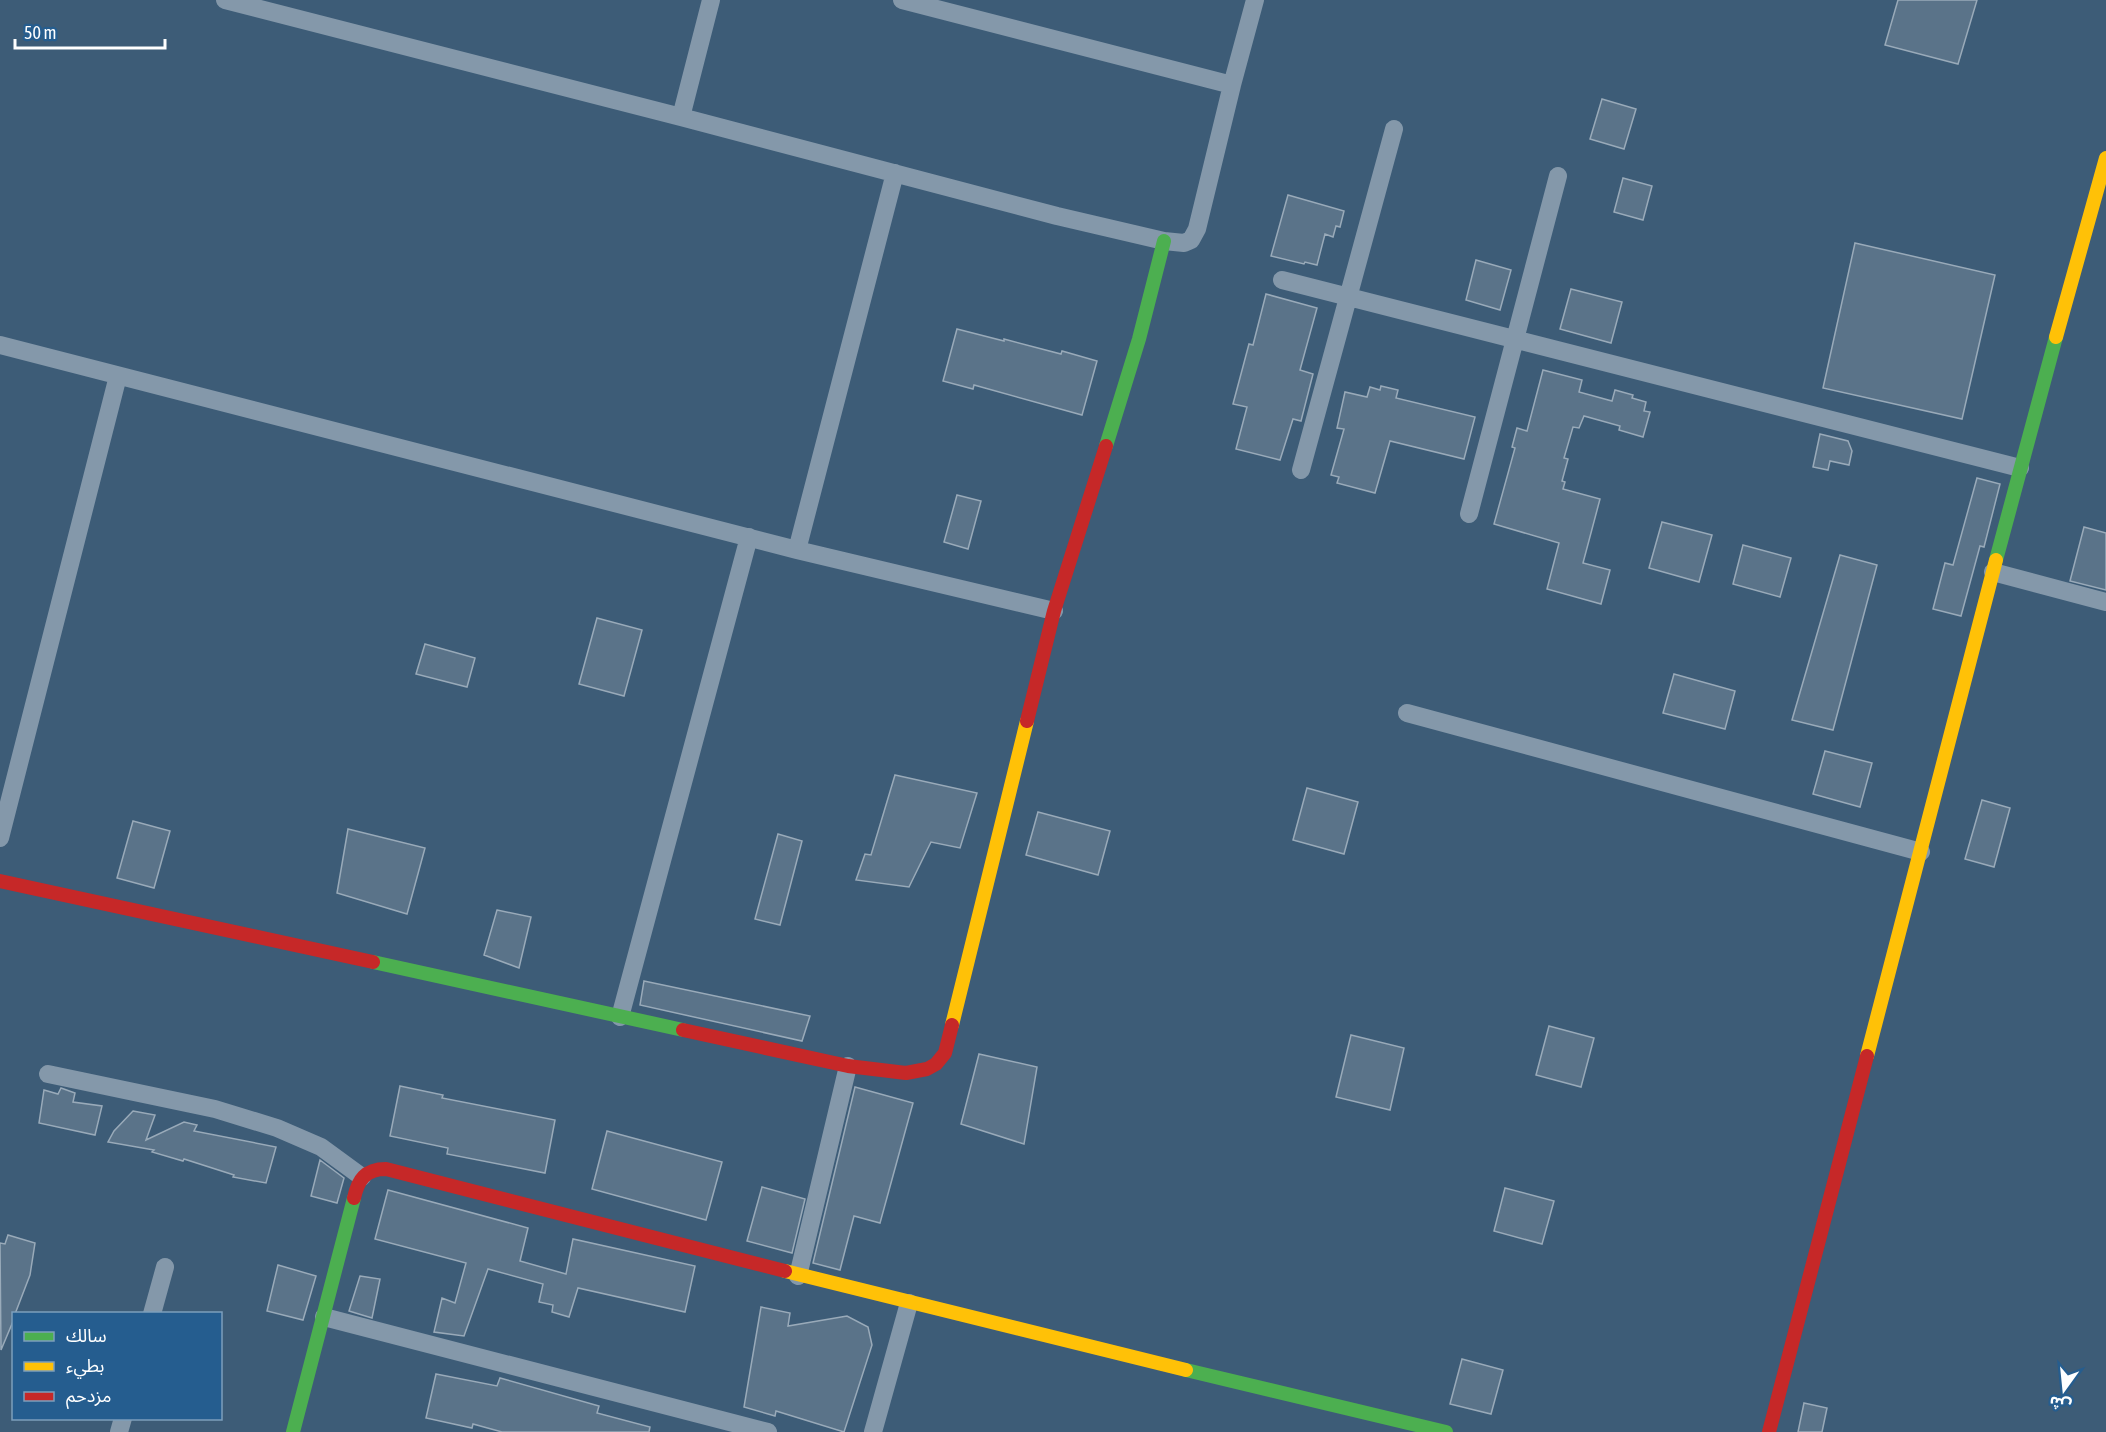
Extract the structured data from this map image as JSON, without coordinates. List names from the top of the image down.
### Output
{
  "legend": ["سالك", "بطيء", "مزدحم"],
  "scale_bar": "50 m",
  "north": "bottom"
}
